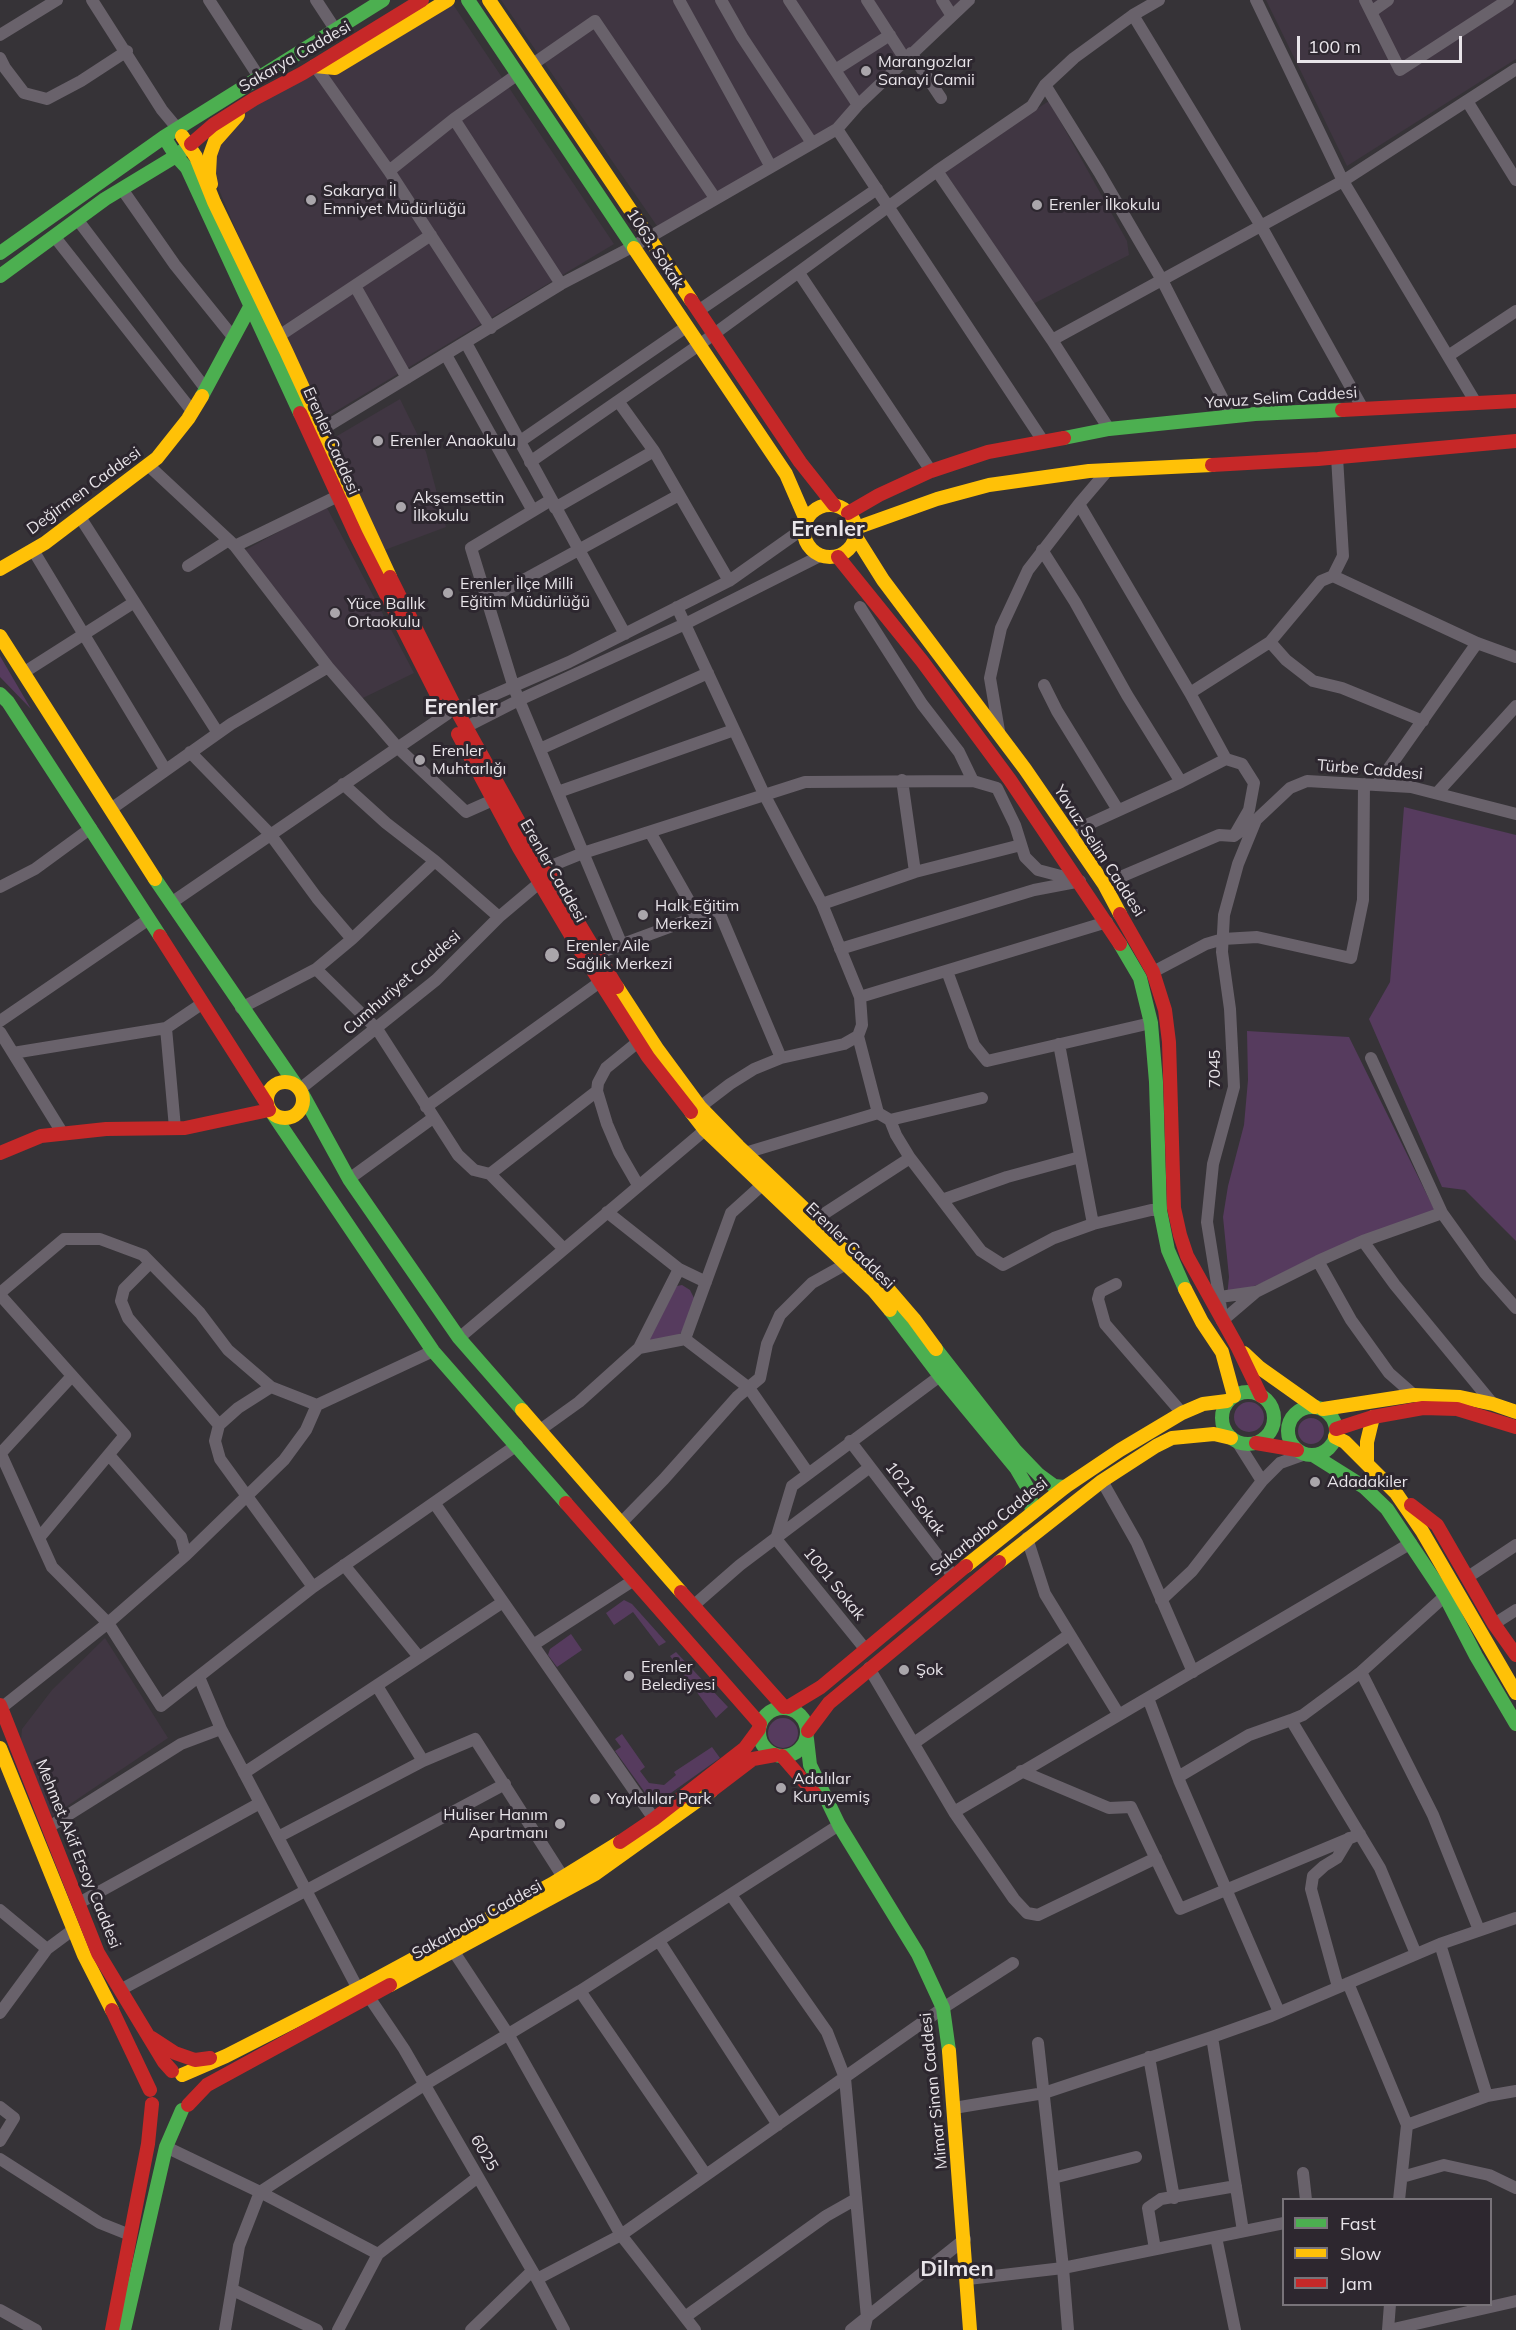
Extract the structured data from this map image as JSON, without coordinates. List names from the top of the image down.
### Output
{
  "streets": {
    "main road": [
      "Sakarya Caddesi",
      "1063. Sokak",
      "Yavuz Selim Caddesi",
      "Erenler Caddesi",
      "Değirmen Caddesi",
      "Sakarbaba Caddesi",
      "Mehmet Akif Ersoy Caddesi",
      "Mimar Sinan Caddesi"
    ],
    "street": [
      "Türbe Caddesi",
      "Cumhuriyet Caddesi",
      "7045",
      "1021 Sokak",
      "1001 Sokak",
      "6025"
    ]
  },
  "crossings": [
    ["Sakarya Caddesi", "Erenler Caddesi"],
    ["1063. Sokak", "Yavuz Selim Caddesi"],
    ["Yavuz Selim Caddesi", "Türbe Caddesi"],
    ["Yavuz Selim Caddesi", "7045"],
    ["Yavuz Selim Caddesi", "Sakarbaba Caddesi"],
    ["Erenler Caddesi", "Değirmen Caddesi"],
    ["Erenler Caddesi", "Cumhuriyet Caddesi"],
    ["Erenler Caddesi", "Sakarbaba Caddesi"],
    ["Türbe Caddesi", "7045"],
    ["1021 Sokak", "Sakarbaba Caddesi"],
    ["Sakarbaba Caddesi", "1001 Sokak"],
    ["Sakarbaba Caddesi", "Mehmet Akif Ersoy Caddesi"],
    ["Sakarbaba Caddesi", "Mimar Sinan Caddesi"],
    ["Sakarbaba Caddesi", "6025"]
  ],
  "districts": ["Erenler", "Erenler", "Dilmen"],
  "places": [
    "Marangozlar Sanayi Camii",
    "Sakarya İl Emniyet Müdürlüğü",
    "Erenler İlkokulu",
    "Erenler Anaokulu",
    "Akşemsettin İlkokulu",
    "Erenler İlçe Milli Eğitim Müdürlüğü",
    "Yüce Ballık Ortaokulu",
    "Erenler Muhtarlığı",
    "Halk Eğitim Merkezi",
    "Erenler Aile Sağlık Merkezi",
    "Adadakiler",
    "Şok",
    "Erenler Belediyesi",
    "Adalılar Kuruyemiş",
    "Yaylalılar Park",
    "Huliser Hanım Apartmanı"
  ],
  "legend": ["Fast", "Slow", "Jam"],
  "scale_bar": "100 m"
}
